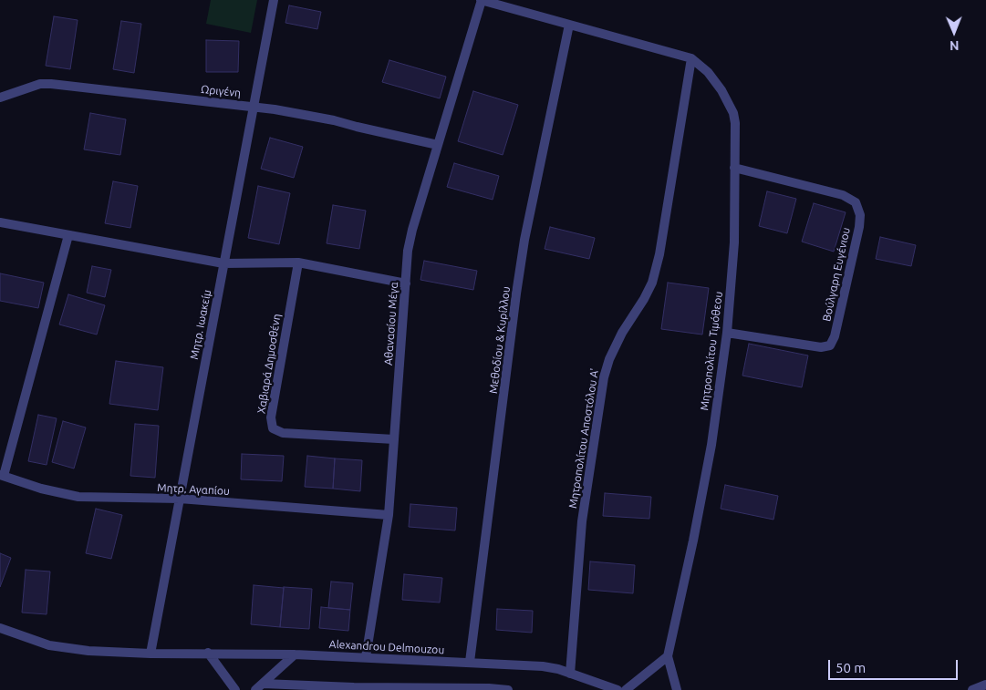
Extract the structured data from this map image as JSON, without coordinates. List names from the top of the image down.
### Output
{
  "streets": {
    "street": [
      "Ωριγένη",
      "Βούλγαρη Ευγένιου",
      "Αθανασίου Μέγα",
      "Μητρ. Ιωακείμ",
      "Μεθοδίου & Κυρίλλου",
      "Μητροπολίτου Τιμόθεου",
      "Χαβιαρά Δημοσθένη",
      "Μητροπολίτου Αποστόλου Α'",
      "Μητρ. Αγαπίου",
      "Alexandrou Delmouzou"
    ]
  },
  "crossings": [
    ["Ωριγένη", "Αθανασίου Μέγα"],
    ["Ωριγένη", "Μητρ. Ιωακείμ"],
    ["Βούλγαρη Ευγένιου", "Μητροπολίτου Τιμόθεου"],
    ["Αθανασίου Μέγα", "Χαβιαρά Δημοσθένη"],
    ["Αθανασίου Μέγα", "Μητρ. Αγαπίου"],
    ["Αθανασίου Μέγα", "Alexandrou Delmouzou"],
    ["Μητρ. Ιωακείμ", "Μητρ. Αγαπίου"],
    ["Μητρ. Ιωακείμ", "Alexandrou Delmouzou"],
    ["Μεθοδίου & Κυρίλλου", "Alexandrou Delmouzou"],
    ["Μητροπολίτου Τιμόθεου", "Μητροπολίτου Αποστόλου Α'"],
    ["Μητροπολίτου Αποστόλου Α'", "Alexandrou Delmouzou"]
  ],
  "scale_bar": "50 m",
  "north": "bottom"
}
